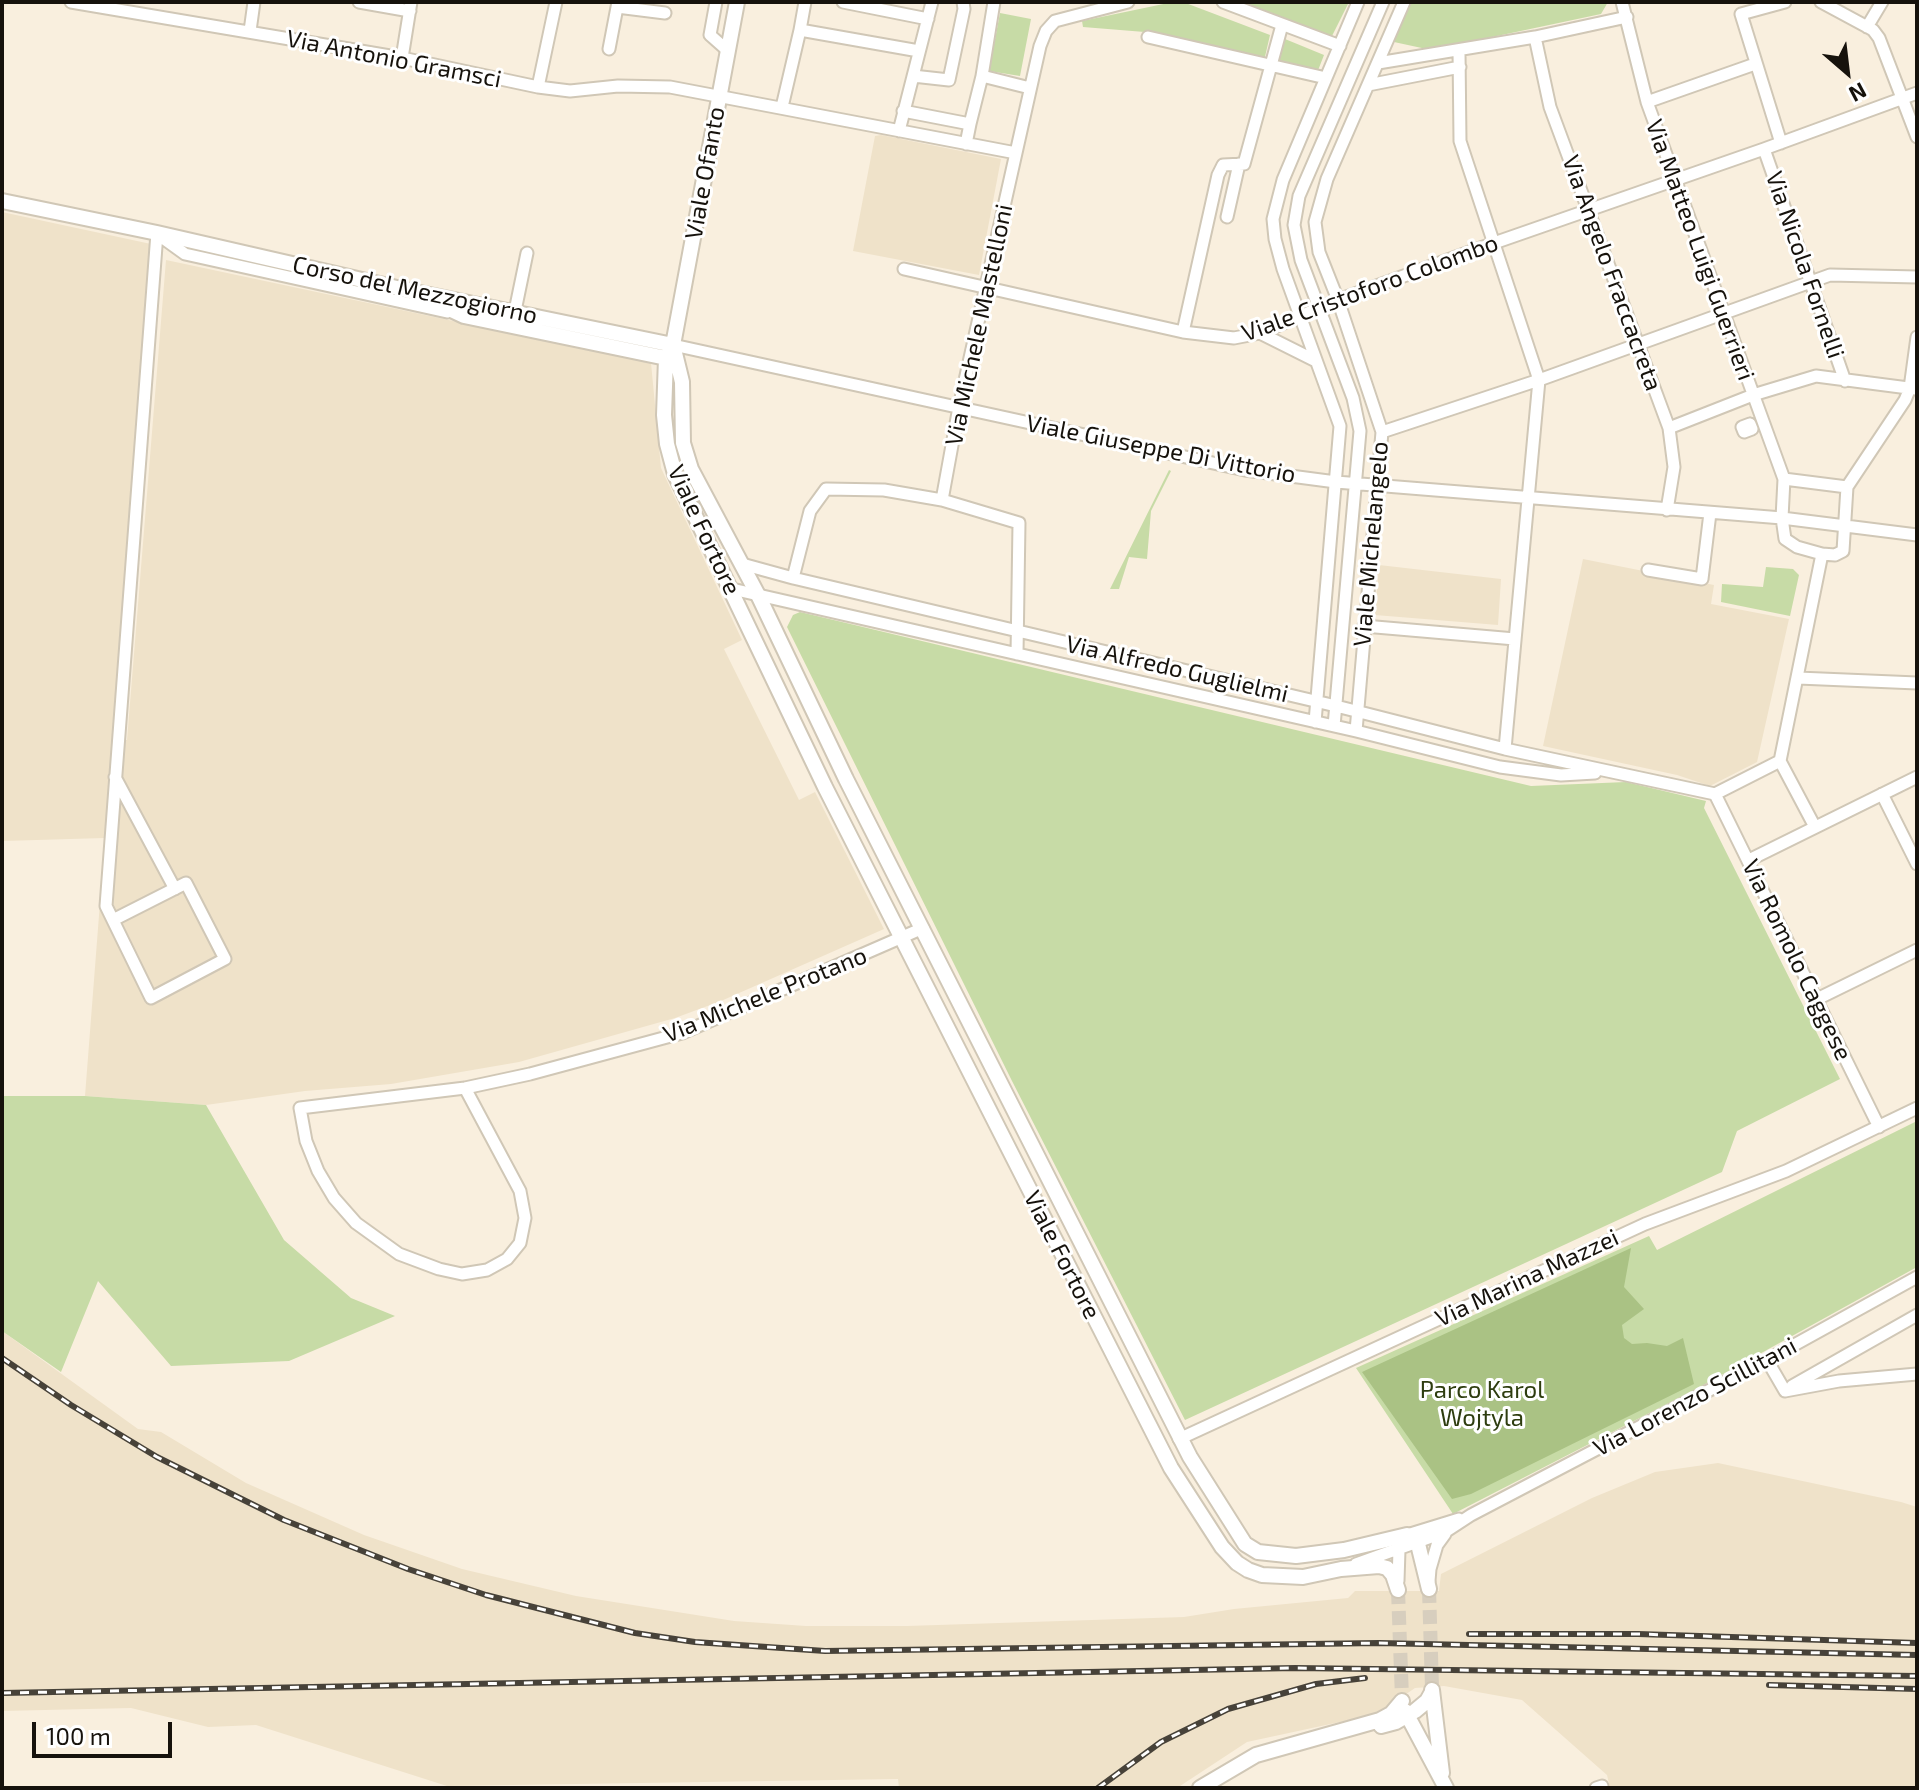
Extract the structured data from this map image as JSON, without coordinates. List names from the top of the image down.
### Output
{
  "streets": {
    "main road": ["Viale Ofanto", "Corso del Mezzogiorno", "Viale Fortore"],
    "street": [
      "Via Antonio Gramsci",
      "Via Matteo Luigi Guerrieri",
      "Via Nicola Fornelli",
      "Via Angelo Fraccacreta",
      "Viale Cristoforo Colombo",
      "Via Michele Mastelloni",
      "Viale Giuseppe Di Vittorio",
      "Viale Michelangelo",
      "Via Alfredo Guglielmi",
      "Via Romolo Caggese",
      "Via Michele Protano",
      "Via Marina Mazzei",
      "Via Lorenzo Scillitani"
    ]
  },
  "crossings": [
    ["Via Antonio Gramsci", "Viale Ofanto"],
    ["Via Antonio Gramsci", "Via Michele Mastelloni"],
    ["Viale Ofanto", "Corso del Mezzogiorno"],
    ["Viale Ofanto", "Viale Giuseppe Di Vittorio"],
    ["Viale Ofanto", "Viale Fortore"],
    ["Via Matteo Luigi Guerrieri", "Viale Cristoforo Colombo"],
    ["Via Nicola Fornelli", "Viale Cristoforo Colombo"],
    ["Via Angelo Fraccacreta", "Viale Cristoforo Colombo"],
    ["Via Angelo Fraccacreta", "Viale Giuseppe Di Vittorio"],
    ["Viale Cristoforo Colombo", "Via Michele Mastelloni"],
    ["Viale Cristoforo Colombo", "Viale Michelangelo"],
    ["Corso del Mezzogiorno", "Viale Giuseppe Di Vittorio"],
    ["Corso del Mezzogiorno", "Viale Fortore"],
    ["Via Michele Mastelloni", "Viale Giuseppe Di Vittorio"],
    ["Viale Giuseppe Di Vittorio", "Viale Fortore"],
    ["Viale Giuseppe Di Vittorio", "Viale Michelangelo"],
    ["Viale Fortore", "Via Alfredo Guglielmi"],
    ["Viale Fortore", "Via Michele Protano"],
    ["Viale Fortore", "Via Marina Mazzei"],
    ["Viale Michelangelo", "Via Alfredo Guglielmi"],
    ["Via Alfredo Guglielmi", "Via Romolo Caggese"],
    ["Via Romolo Caggese", "Via Marina Mazzei"]
  ],
  "parks": ["Parco Karol Wojtyla"],
  "scale_bar": "100 m",
  "north": "bottom right"
}
